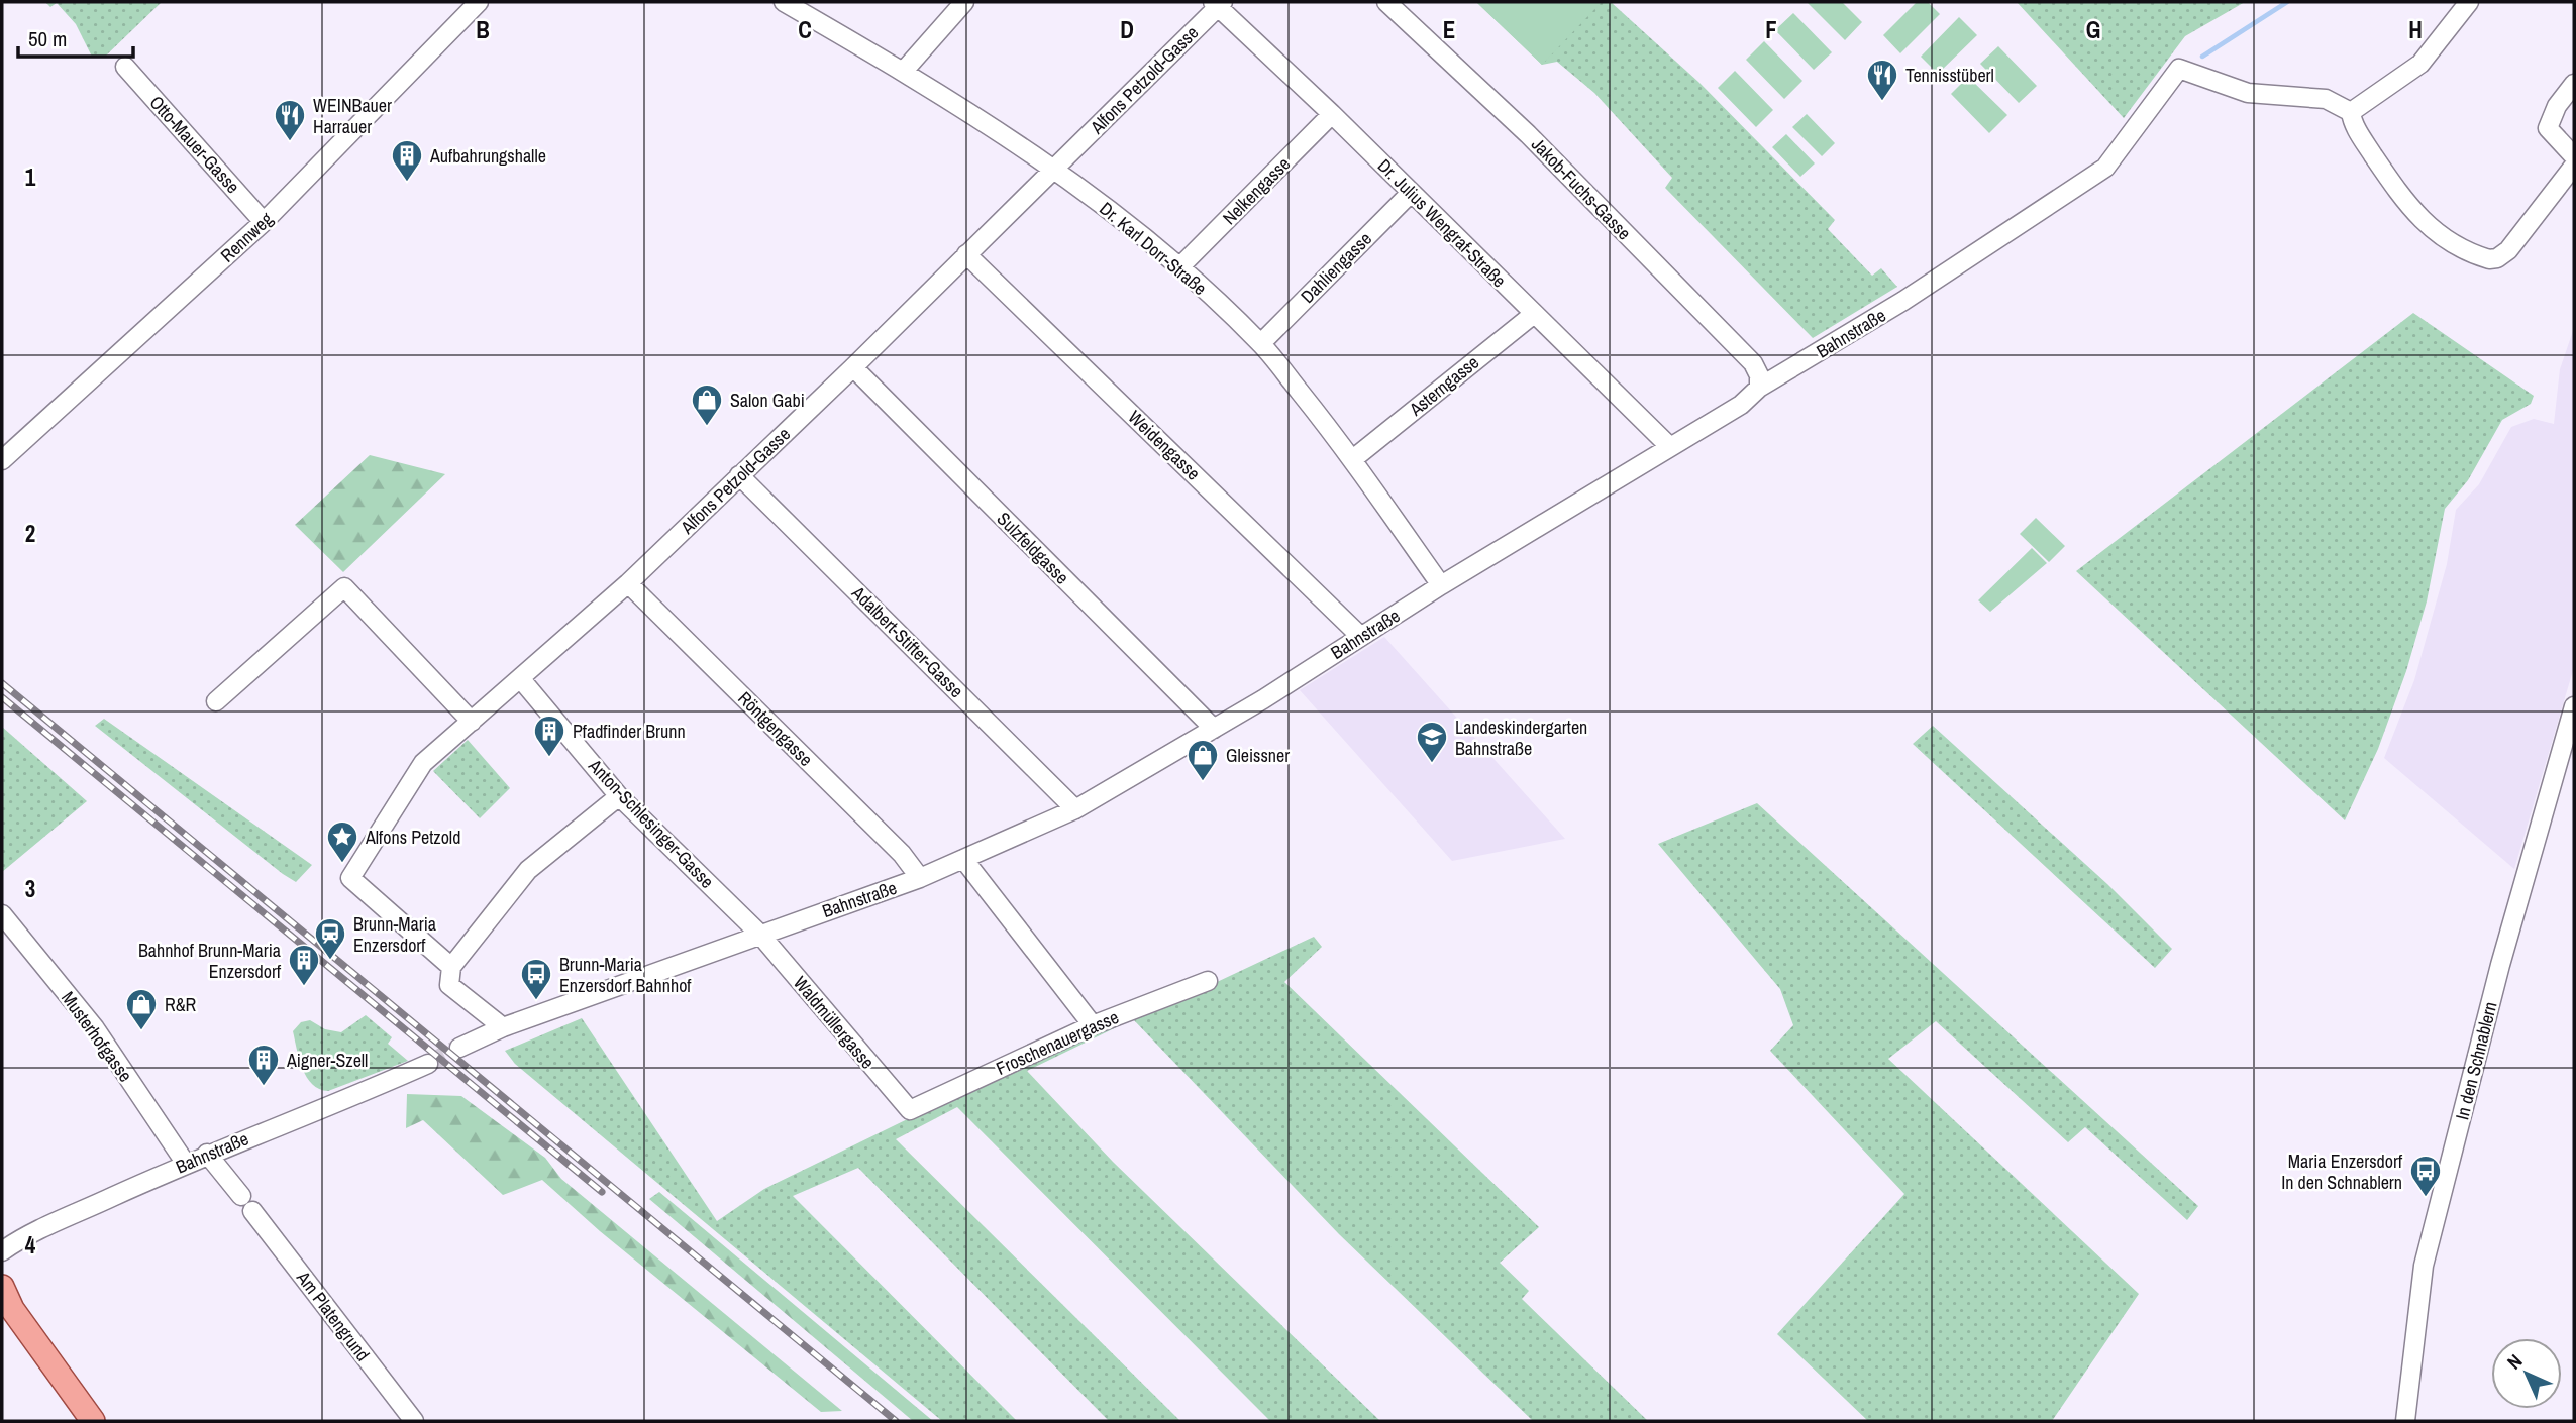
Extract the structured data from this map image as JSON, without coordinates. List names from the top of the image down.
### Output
{
  "streets": {
    "street": [
      "Alfons Petzold-Gasse",
      "Otto-Mauer-Gasse",
      "Jakob-Fuchs-Gasse",
      "Nelkengasse",
      "Dr. Julius Wengraf-Straße",
      "Rennweg",
      "Dr. Karl Dorr-Straße",
      "Dahliengasse",
      "Bahnstraße",
      "Asterngasse",
      "Weidengasse",
      "Sulzfeldgasse",
      "Adalbert-Stifter-Gasse",
      "Röntgengasse",
      "Anton-Schlesinger-Gasse",
      "Waldmüllergasse",
      "Musterhofgasse",
      "Froschenauergasse",
      "In den Schnablern",
      "Am Platengrund"
    ]
  },
  "crossings": [
    ["Alfons Petzold-Gasse", "Dr. Julius Wengraf-Straße"],
    ["Alfons Petzold-Gasse", "Dr. Karl Dorr-Straße"],
    ["Alfons Petzold-Gasse", "Weidengasse"],
    ["Alfons Petzold-Gasse", "Sulzfeldgasse"],
    ["Alfons Petzold-Gasse", "Adalbert-Stifter-Gasse"],
    ["Alfons Petzold-Gasse", "Röntgengasse"],
    ["Alfons Petzold-Gasse", "Anton-Schlesinger-Gasse"],
    ["Otto-Mauer-Gasse", "Rennweg"],
    ["Jakob-Fuchs-Gasse", "Bahnstraße"],
    ["Nelkengasse", "Dr. Julius Wengraf-Straße"],
    ["Nelkengasse", "Dr. Karl Dorr-Straße"],
    ["Dr. Julius Wengraf-Straße", "Dahliengasse"],
    ["Dr. Julius Wengraf-Straße", "Bahnstraße"],
    ["Dr. Julius Wengraf-Straße", "Asterngasse"],
    ["Dr. Karl Dorr-Straße", "Dahliengasse"],
    ["Dr. Karl Dorr-Straße", "Bahnstraße"],
    ["Dr. Karl Dorr-Straße", "Asterngasse"],
    ["Bahnstraße", "Weidengasse"],
    ["Bahnstraße", "Sulzfeldgasse"],
    ["Bahnstraße", "Adalbert-Stifter-Gasse"],
    ["Bahnstraße", "Röntgengasse"],
    ["Bahnstraße", "Anton-Schlesinger-Gasse"],
    ["Bahnstraße", "Waldmüllergasse"],
    ["Bahnstraße", "Musterhofgasse"],
    ["Anton-Schlesinger-Gasse", "Waldmüllergasse"],
    ["Waldmüllergasse", "Froschenauergasse"]
  ],
  "places": {
    "restaurant": ["Tennisstüberl", "WEINBauer Harrauer"],
    "building": [
      "Aufbahrungshalle",
      "Pfadfinder Brunn",
      "Bahnhof Brunn-Maria Enzersdorf",
      "Aigner-Szell"
    ],
    "shop": ["Salon Gabi", "Gleissner", "R&R"],
    "school or university": ["Landeskindergarten Bahnstraße"],
    "place": ["Alfons Petzold"],
    "station": ["Brunn-Maria Enzersdorf"],
    "bus stop": ["Brunn-Maria Enzersdorf Bahnhof", "Maria Enzersdorf In den Schnablern"]
  },
  "scale_bar": "50 m",
  "north": "top left",
  "grid": {
    "columns": [
      "B",
      "C",
      "D",
      "E",
      "F",
      "G",
      "H"
    ],
    "rows": [
      "1",
      "2",
      "3",
      "4"
    ]
  }
}
